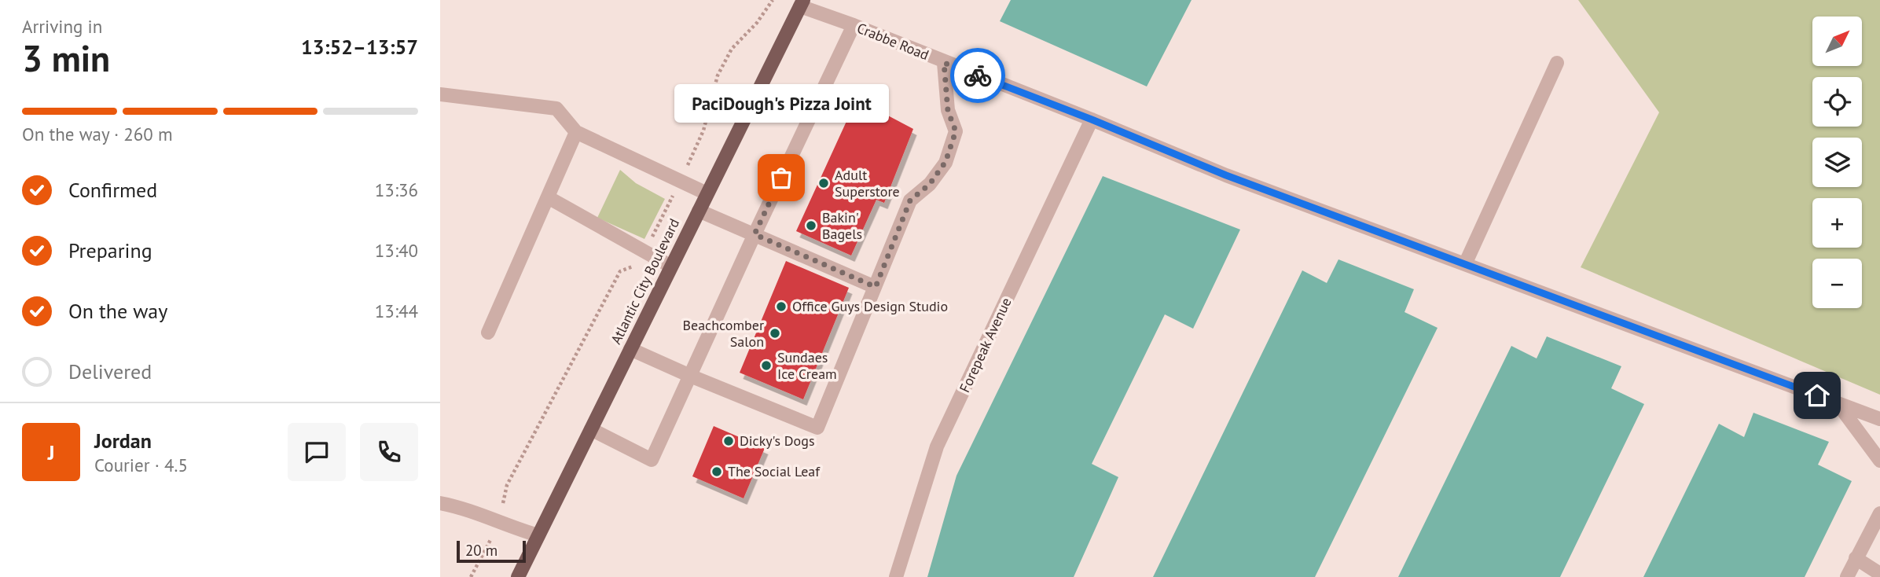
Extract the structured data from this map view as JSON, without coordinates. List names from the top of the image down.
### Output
{
  "streets": {
    "main road": ["Atlantic City Boulevard"],
    "street": ["Crabbe Road", "Forepeak Avenue"]
  },
  "crossings": [
    ["Crabbe Road", "Atlantic City Boulevard"],
    ["Crabbe Road", "Forepeak Avenue"]
  ],
  "places": [
    "PaciDough's Pizza Joint",
    "Adult Superstore",
    "Bakin' Bagels",
    "Office Guys Design Studio",
    "Beachcomber Salon",
    "Sundaes Ice Cream",
    "Dicky's Dogs",
    "The Social Leaf"
  ],
  "scale_bar": "20 m",
  "north": "top right",
  "page": {
    "heading": ["3 min", "Arriving in", "13:52–13:57"],
    "panel": ["Jordan", "Courier · 4.5"],
    "map_buttons": ["+", "−"],
    "bubble": "PaciDough's Pizza Joint",
    "bar": "On the way · 260 m",
    "list": [
      ["Confirmed", "13:36"],
      ["Preparing", "13:40"],
      ["On the way", "13:44"],
      "Delivered"
    ],
    "round": "J",
    "scale": "20 m"
  }
}
